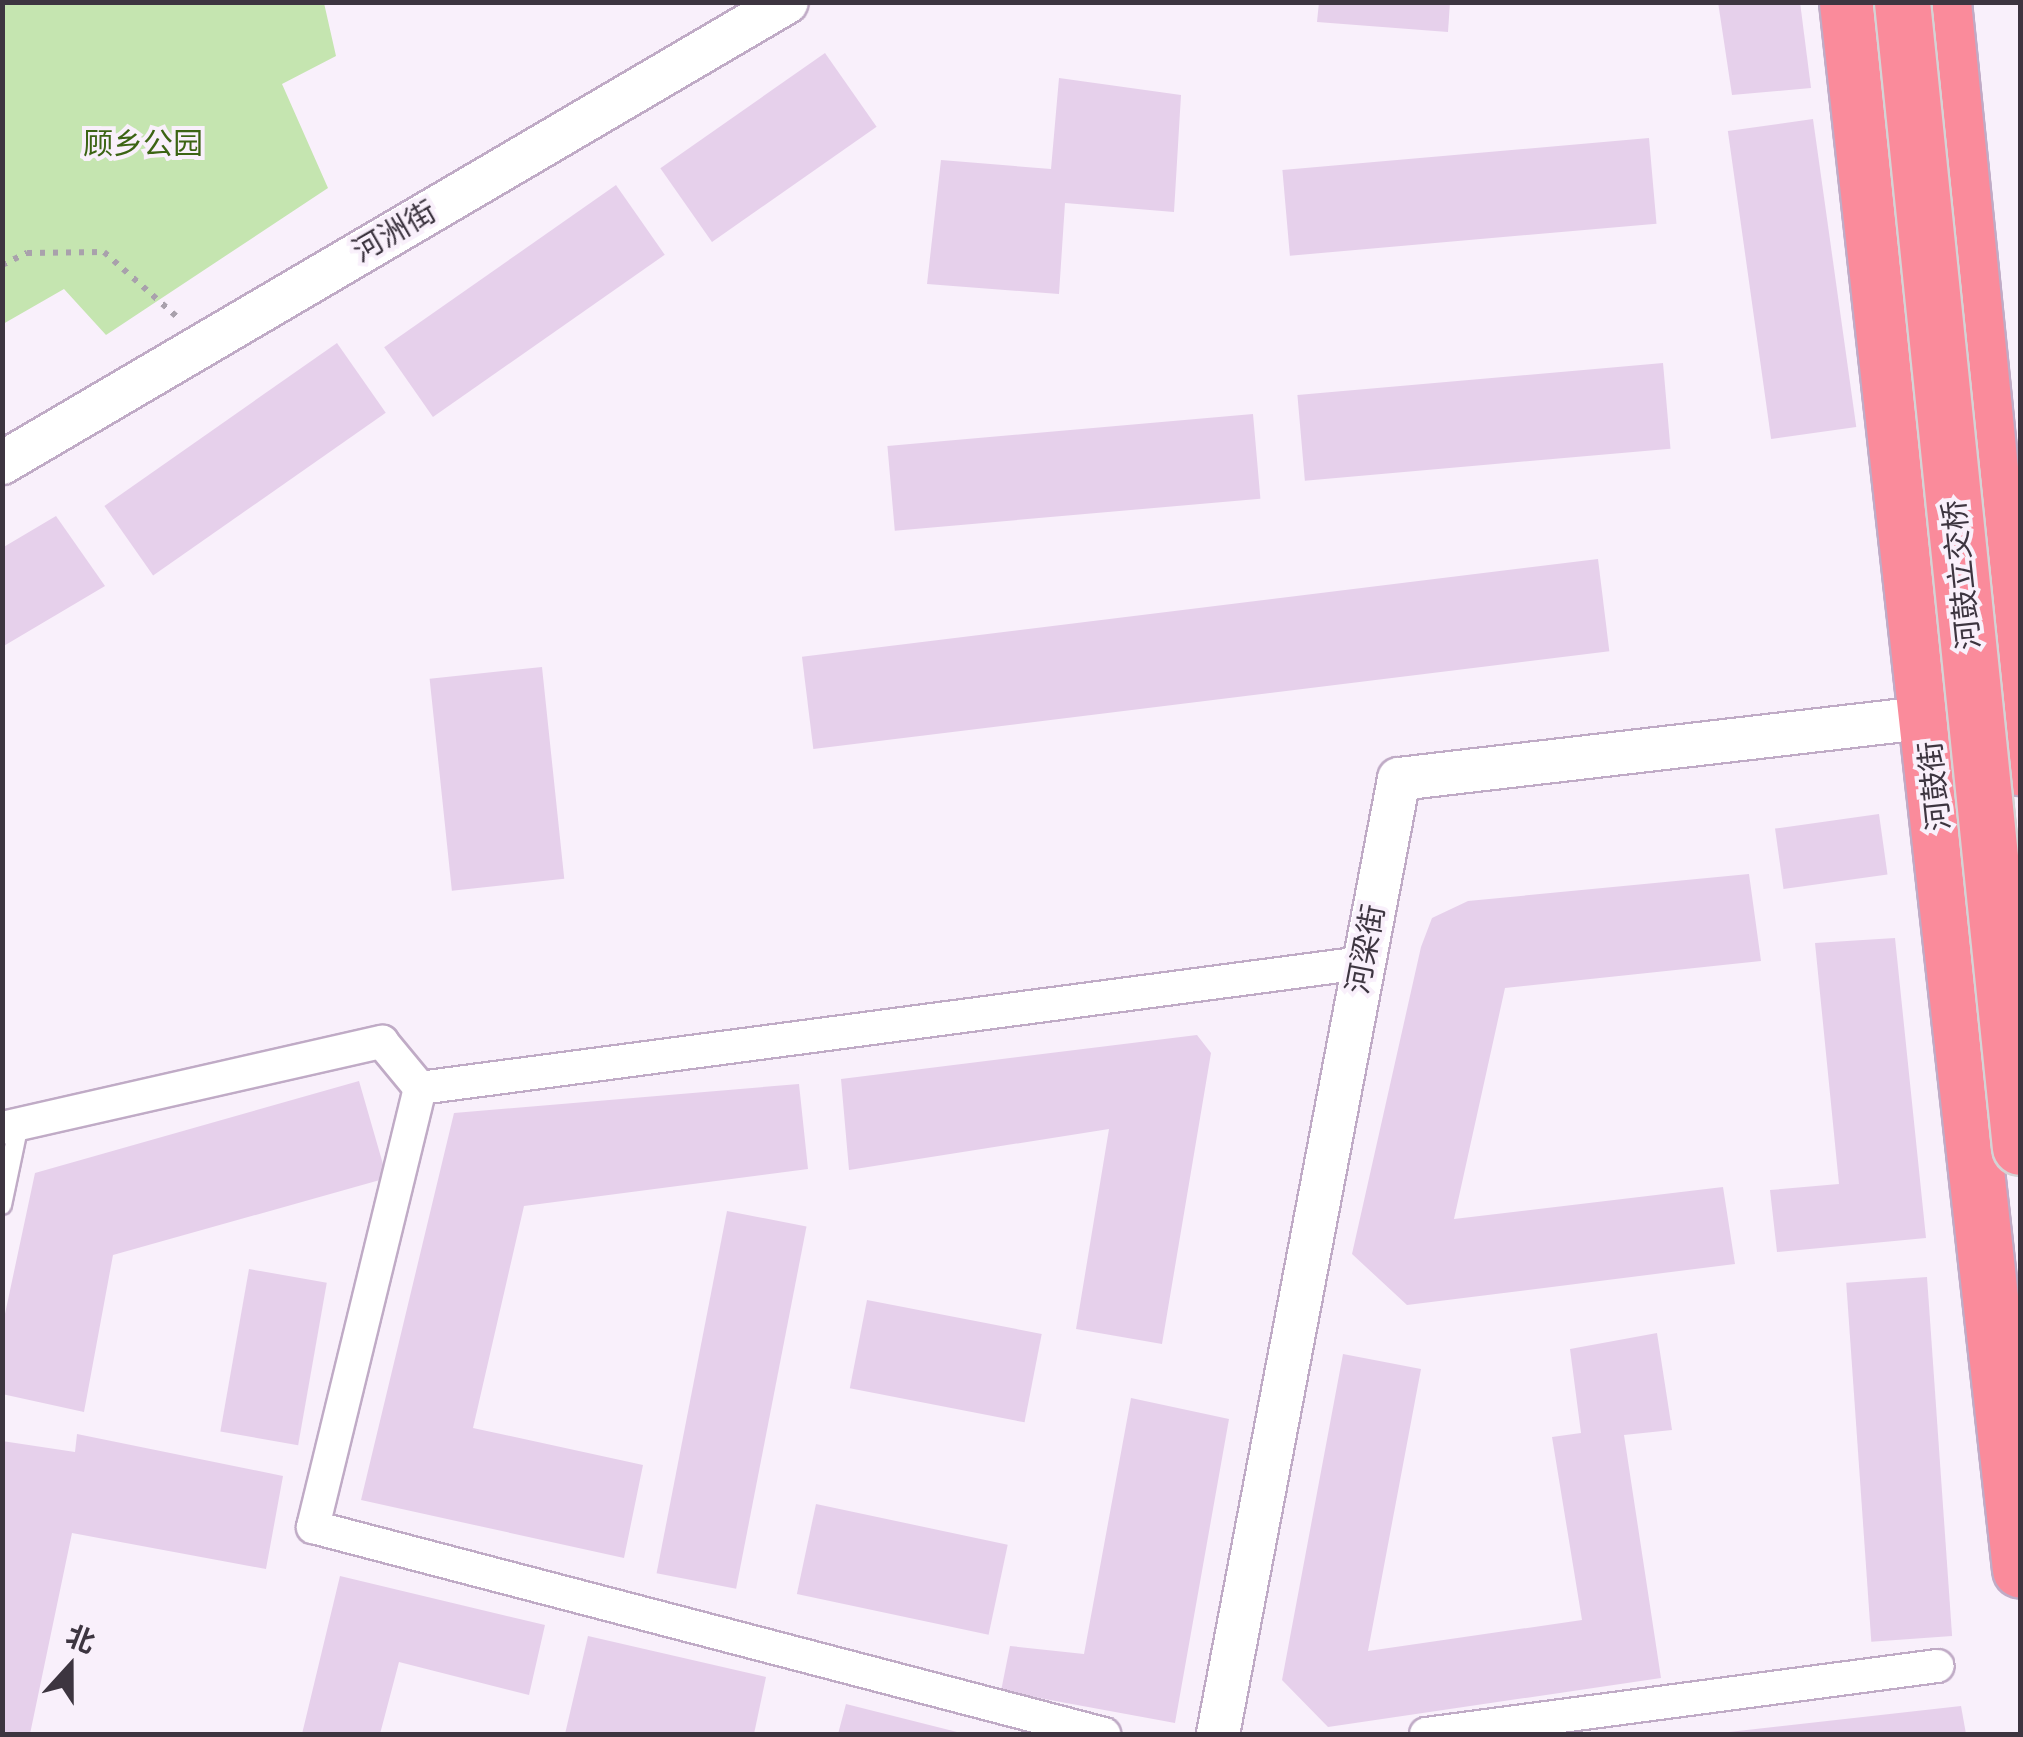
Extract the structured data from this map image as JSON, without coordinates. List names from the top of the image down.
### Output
{
  "streets": {
    "highway": ["河鼓立交桥", "河鼓街"],
    "street": ["河洲街", "河梁街"]
  },
  "crossings": [
    ["河鼓街", "河梁街"]
  ],
  "parks": ["顾乡公园"],
  "north": "top"
}
